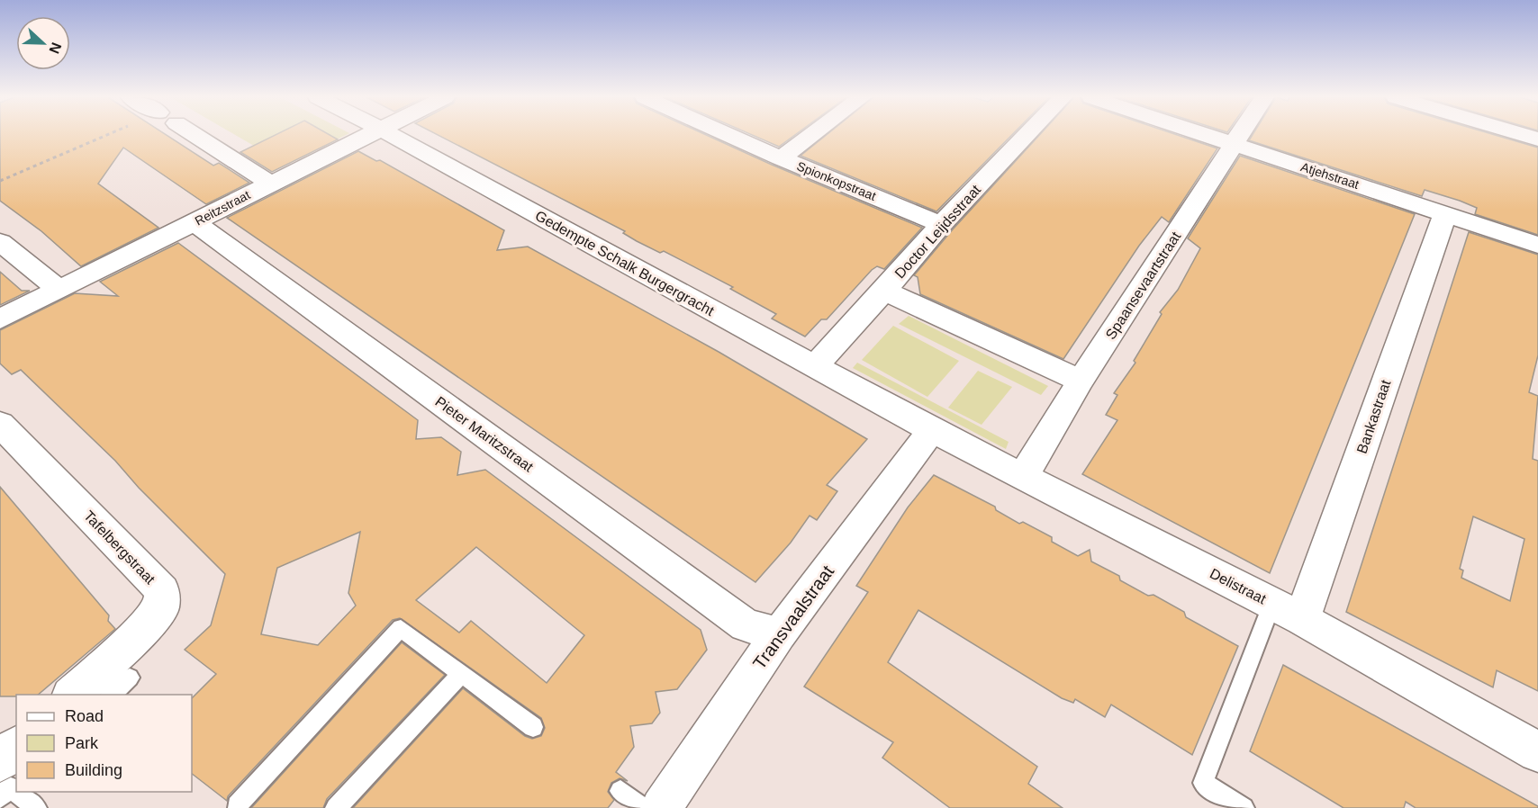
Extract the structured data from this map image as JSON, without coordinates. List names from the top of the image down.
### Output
{
  "streets": {
    "street": [
      "Atjehstraat",
      "Spionkopstraat",
      "Reitzstraat",
      "Doctor Leijdsstraat",
      "Gedempte Schalk Burgergracht",
      "Spaansevaartstraat",
      "Bankastraat",
      "Pieter Maritzstraat",
      "Tafelbergstraat",
      "Delistraat",
      "Transvaalstraat"
    ]
  },
  "crossings": [
    ["Atjehstraat", "Spaansevaartstraat"],
    ["Atjehstraat", "Bankastraat"],
    ["Spionkopstraat", "Doctor Leijdsstraat"],
    ["Reitzstraat", "Pieter Maritzstraat"],
    ["Doctor Leijdsstraat", "Gedempte Schalk Burgergracht"],
    ["Gedempte Schalk Burgergracht", "Delistraat"],
    ["Gedempte Schalk Burgergracht", "Transvaalstraat"],
    ["Spaansevaartstraat", "Delistraat"],
    ["Bankastraat", "Delistraat"],
    ["Pieter Maritzstraat", "Transvaalstraat"],
    ["Delistraat", "Transvaalstraat"]
  ],
  "legend": ["Road", "Park", "Building"],
  "north": "right"
}
